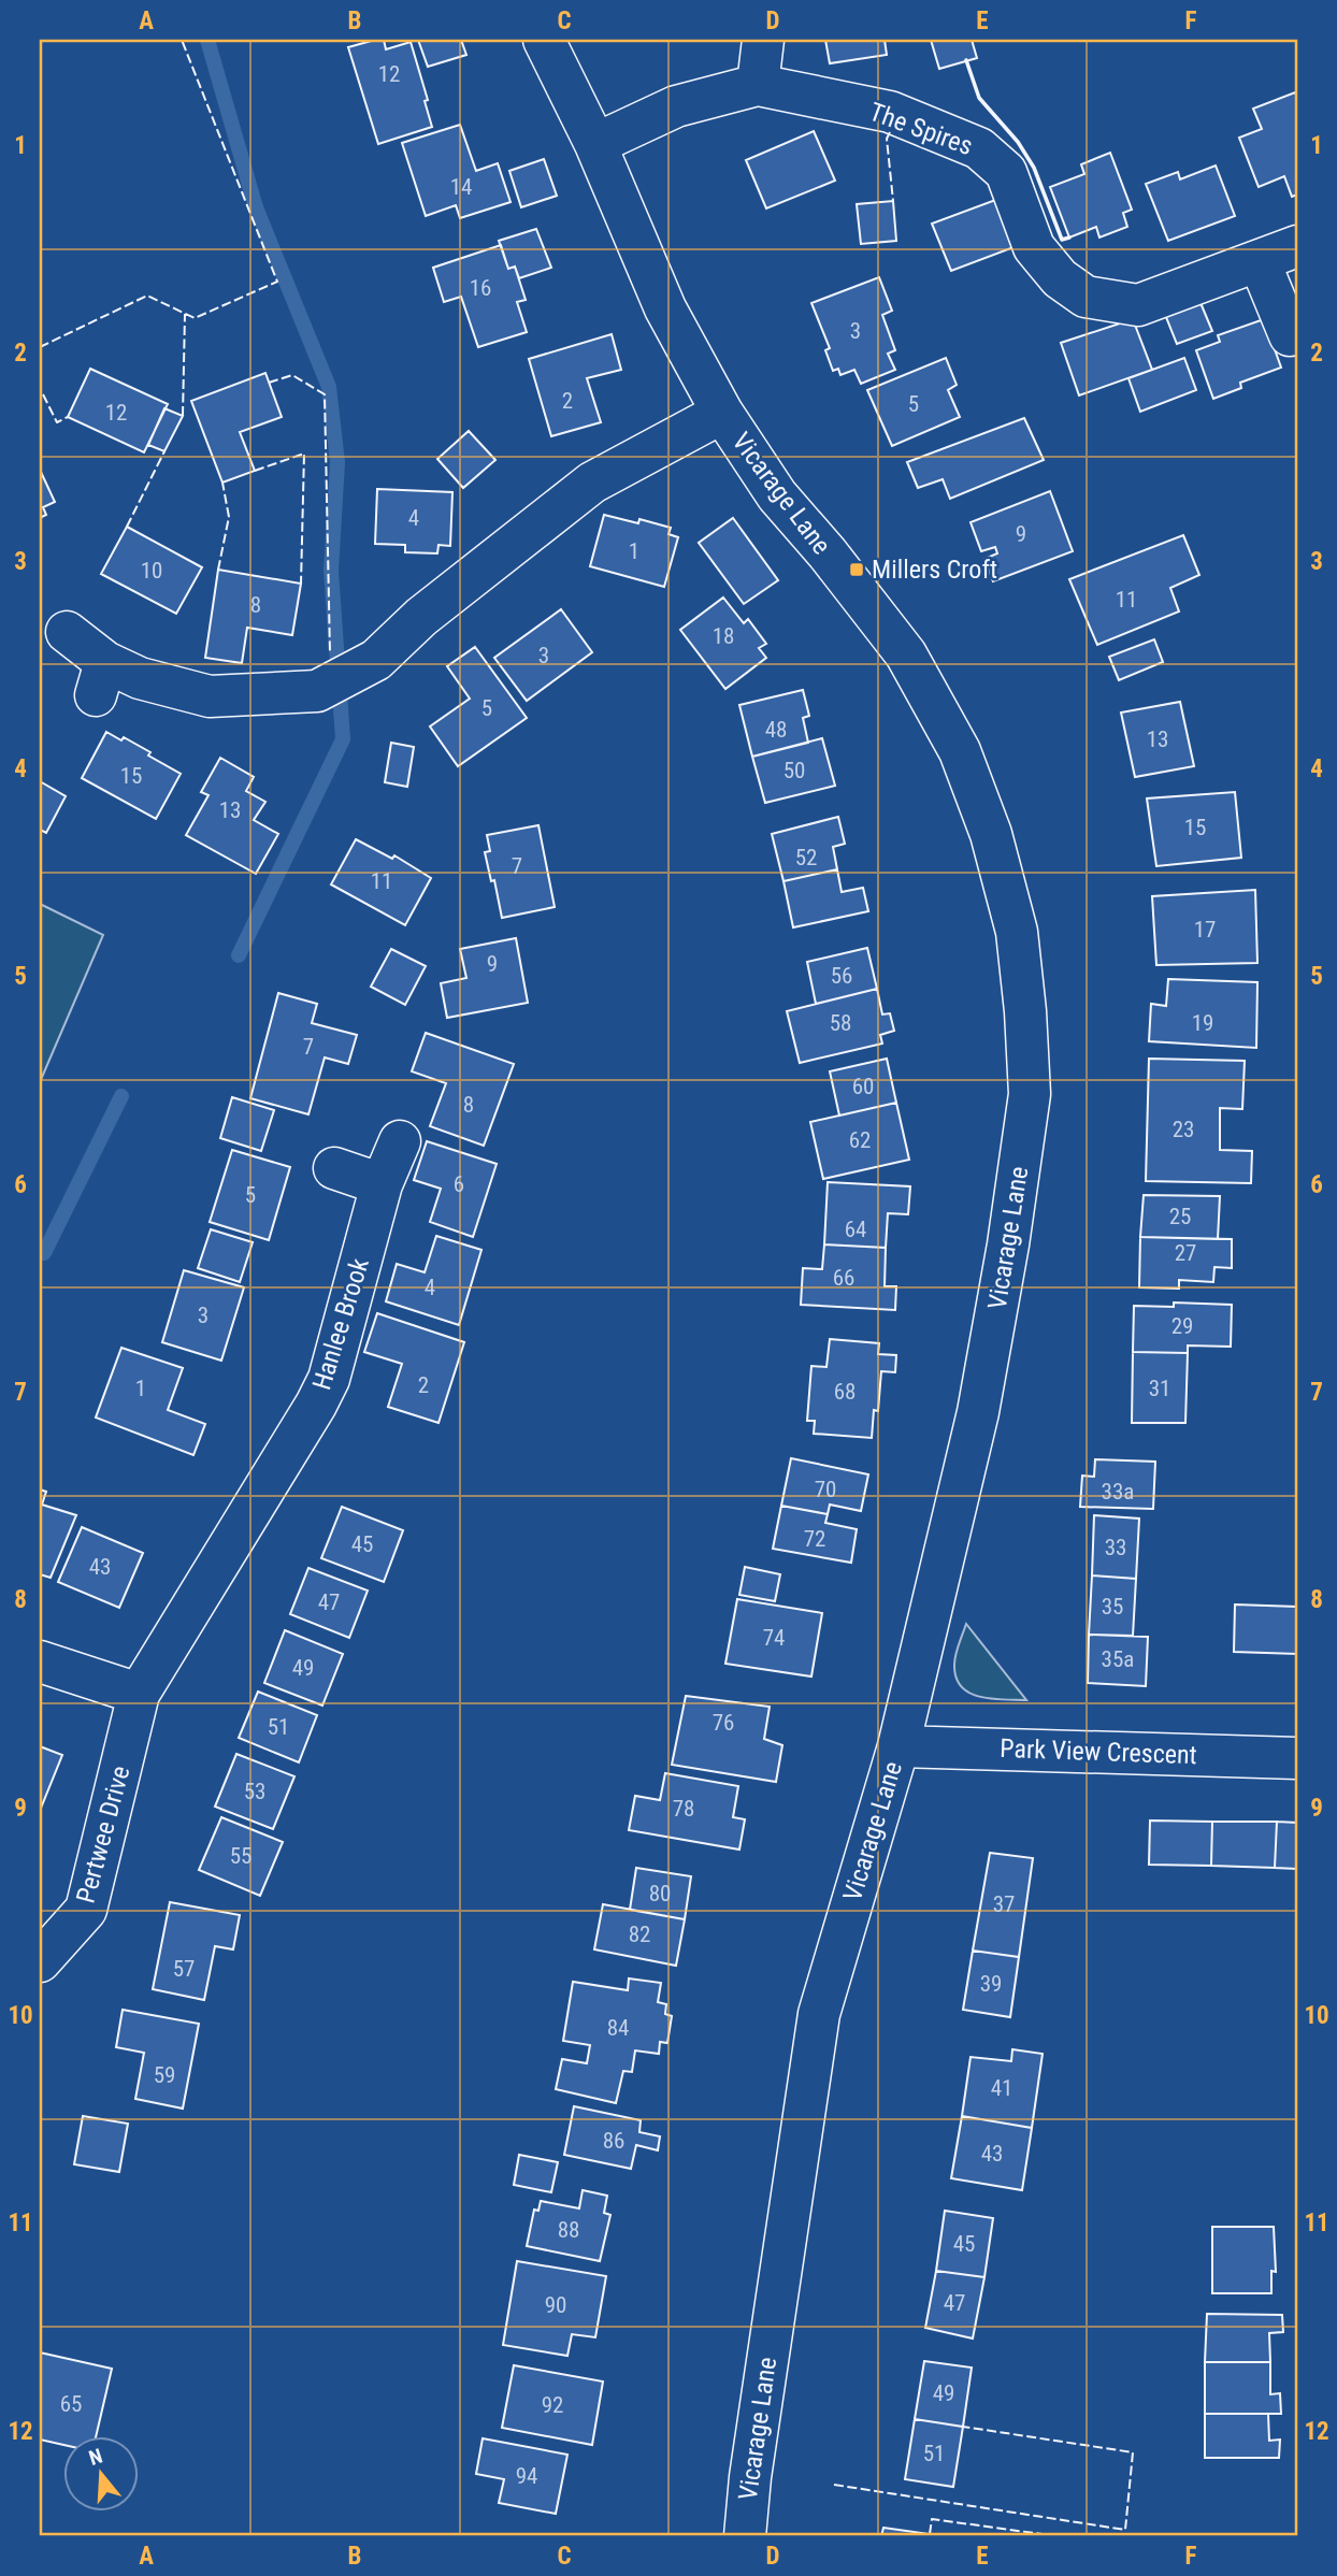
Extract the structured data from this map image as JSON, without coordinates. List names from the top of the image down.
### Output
{
  "streets": {
    "street": [
      "The Spires",
      "Vicarage Lane",
      "Hanlee Brook",
      "Park View Crescent",
      "Pertwee Drive"
    ]
  },
  "crossings": [
    ["The Spires", "Vicarage Lane"],
    ["Vicarage Lane", "Park View Crescent"],
    ["Hanlee Brook", "Pertwee Drive"]
  ],
  "places": {
    "transit": ["Millers Croft"]
  },
  "house_numbers": [
    "12",
    "14",
    "16",
    "3",
    "2",
    "5",
    "12",
    "4",
    "9",
    "1",
    "10",
    "11",
    "8",
    "18",
    "3",
    "5",
    "48",
    "13",
    "50",
    "15",
    "13",
    "15",
    "52",
    "7",
    "11",
    "17",
    "9",
    "56",
    "58",
    "19",
    "7",
    "60",
    "8",
    "23",
    "62",
    "6",
    "5",
    "25",
    "64",
    "27",
    "66",
    "4",
    "3",
    "29",
    "2",
    "1",
    "31",
    "68",
    "70",
    "33a",
    "72",
    "45",
    "33",
    "43",
    "47",
    "35",
    "74",
    "35a",
    "49",
    "76",
    "51",
    "53",
    "78",
    "55",
    "80",
    "37",
    "82",
    "57",
    "39",
    "84",
    "59",
    "41",
    "86",
    "43",
    "88",
    "45",
    "47",
    "90",
    "49",
    "65",
    "92",
    "51",
    "94"
  ],
  "north": "top",
  "grid": {
    "columns": [
      "A",
      "B",
      "C",
      "D",
      "E",
      "F"
    ],
    "rows": [
      "1",
      "2",
      "3",
      "4",
      "5",
      "6",
      "7",
      "8",
      "9",
      "10",
      "11",
      "12"
    ]
  }
}
